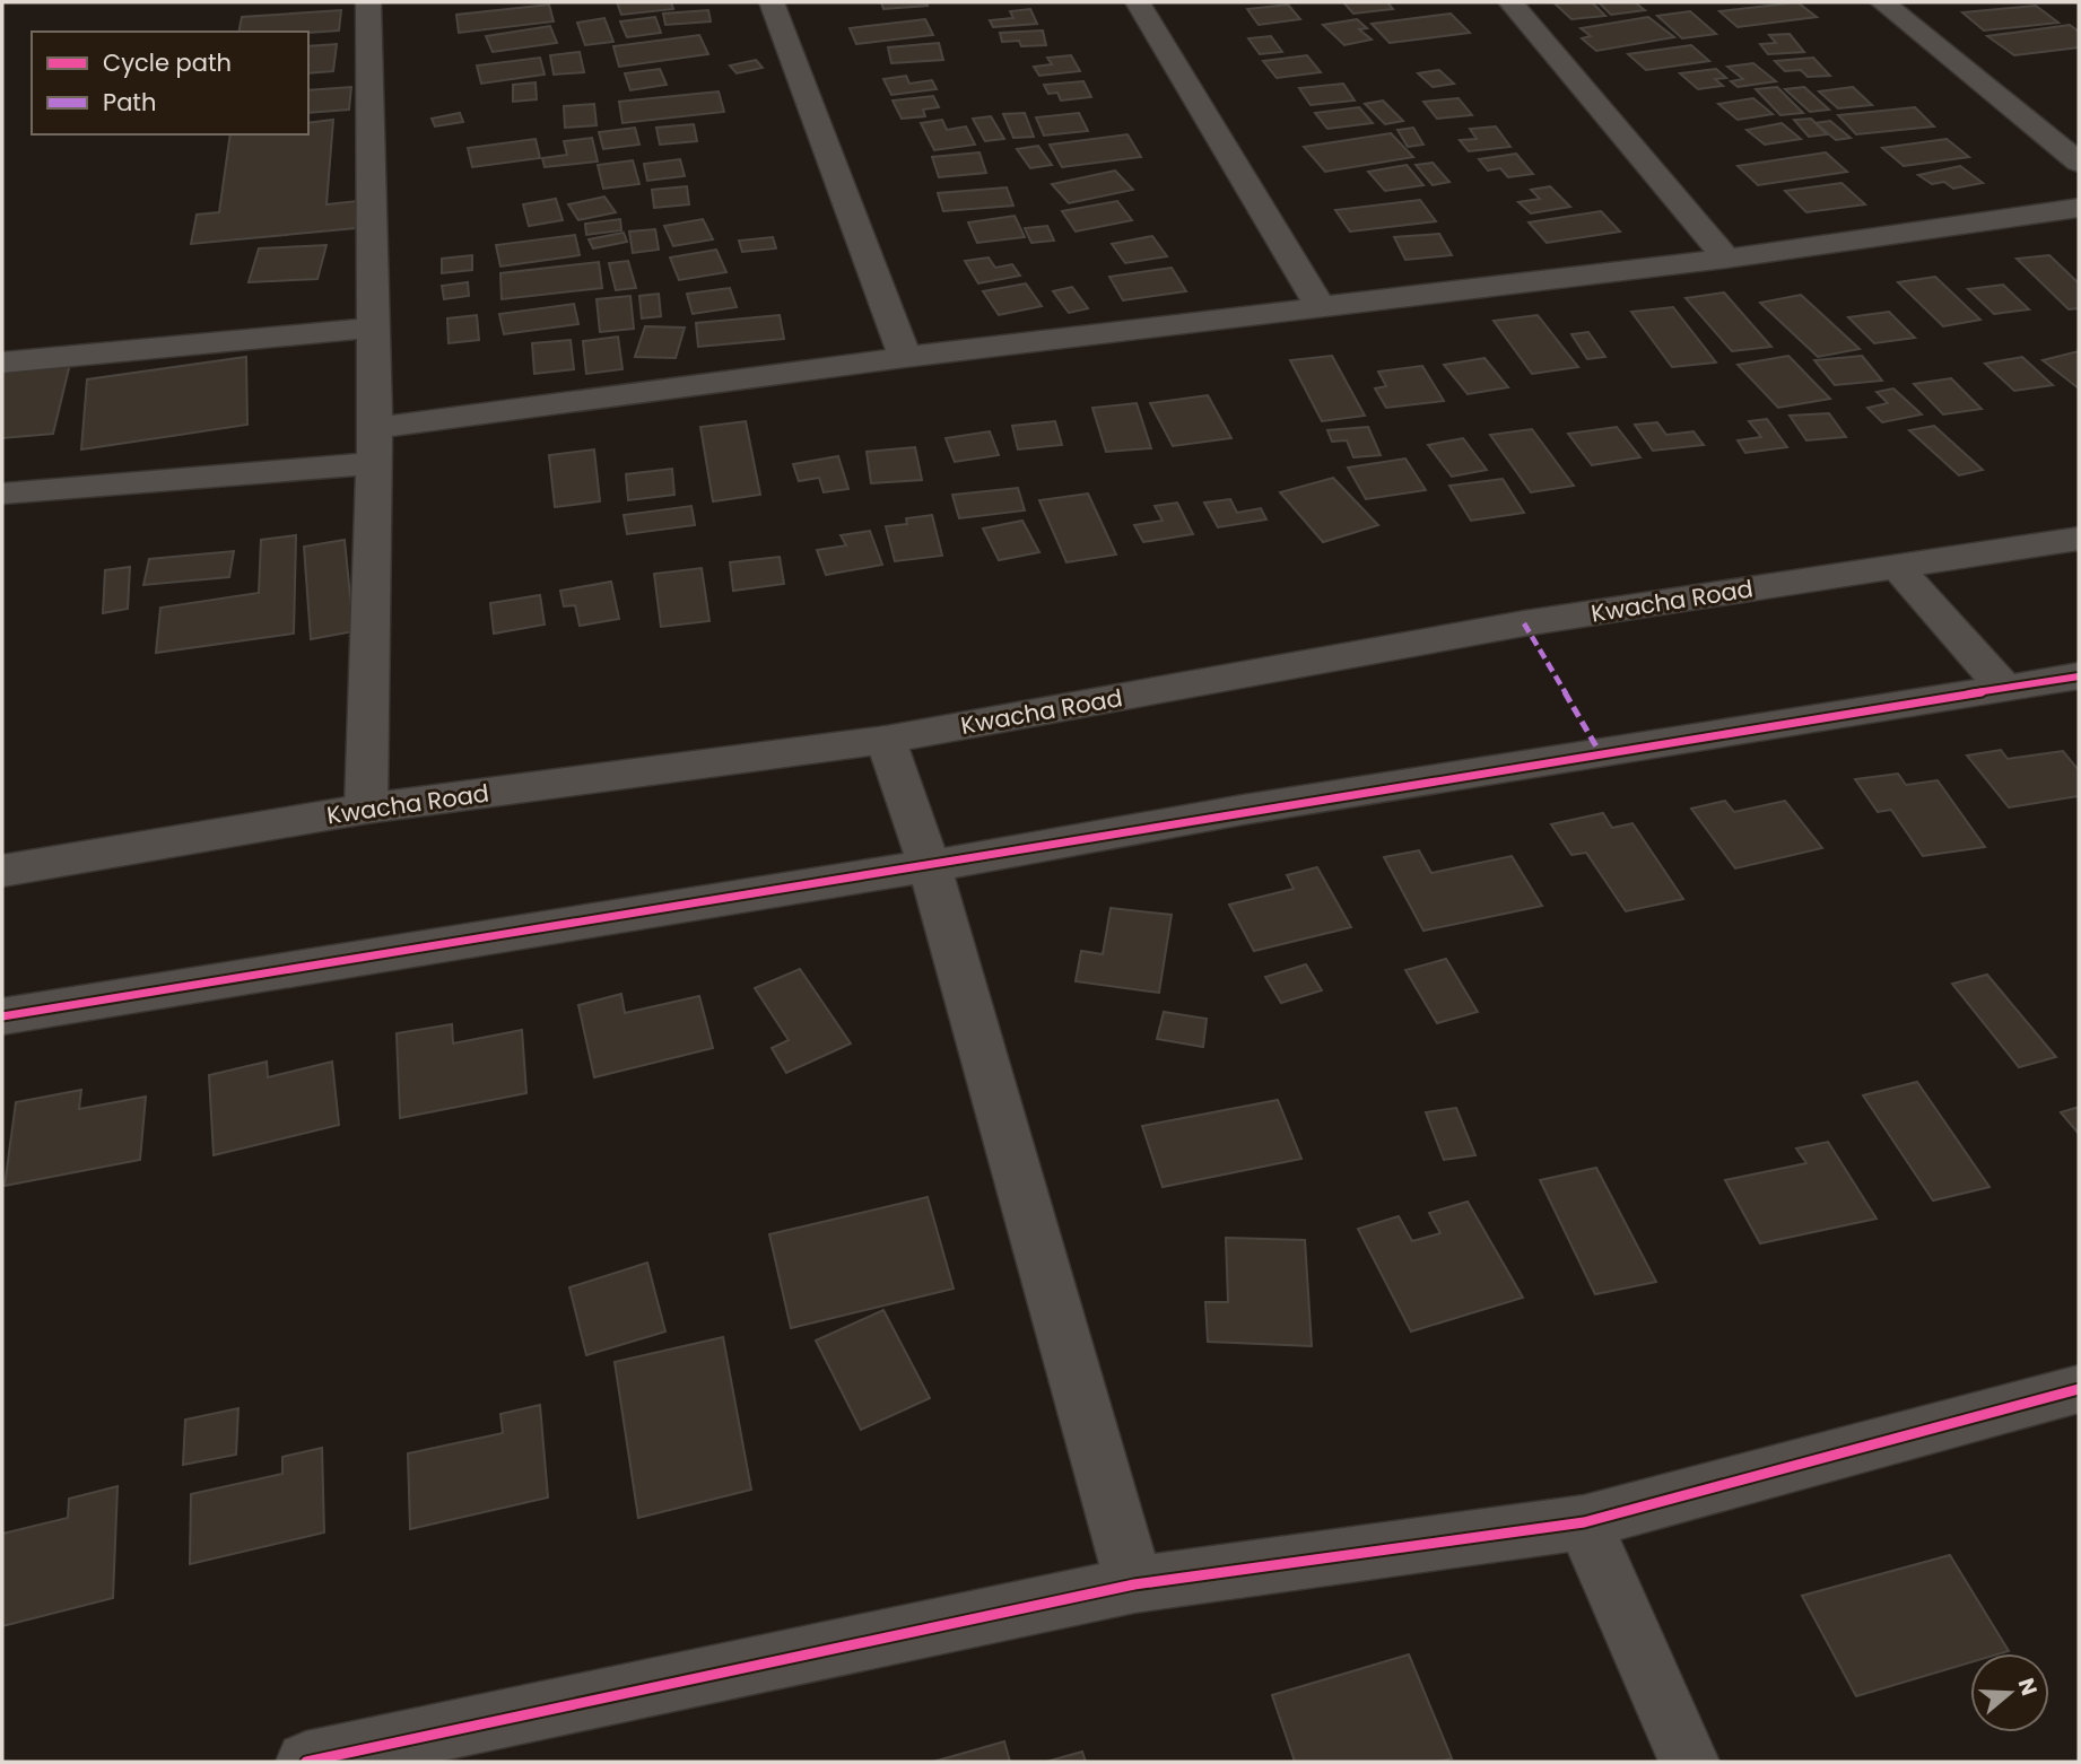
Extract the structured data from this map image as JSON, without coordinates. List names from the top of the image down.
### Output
{
  "streets": {
    "street": ["Kwacha Road"]
  },
  "legend": ["Cycle path", "Path"],
  "north": "right"
}
